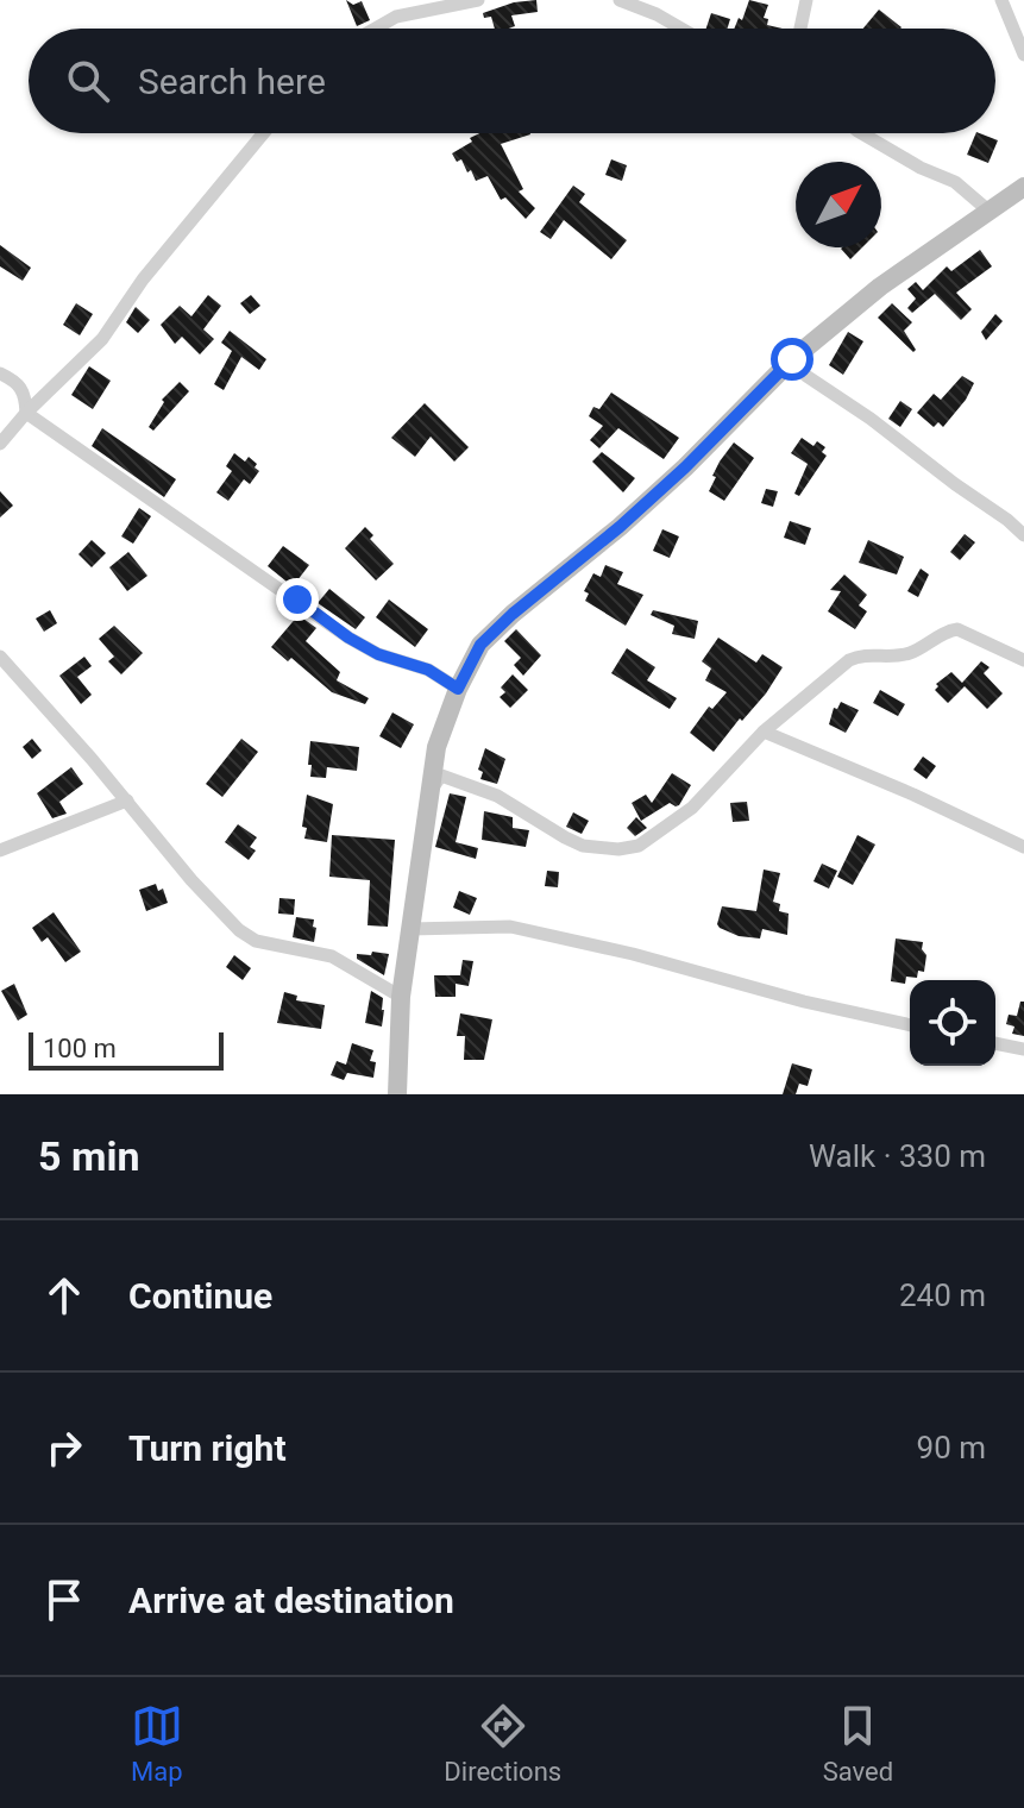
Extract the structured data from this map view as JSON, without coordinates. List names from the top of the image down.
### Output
{
  "scale_bar": "100 m",
  "north": "top right",
  "page": {
    "search": "Search here",
    "scale": "100 m",
    "heading": ["5 min", "Walk · 330 m"],
    "list": [
      ["Continue", "240 m"],
      ["Turn right", "90 m"],
      "Arrive at destination"
    ],
    "nav": ["Map", "Directions", "Saved"]
  }
}
